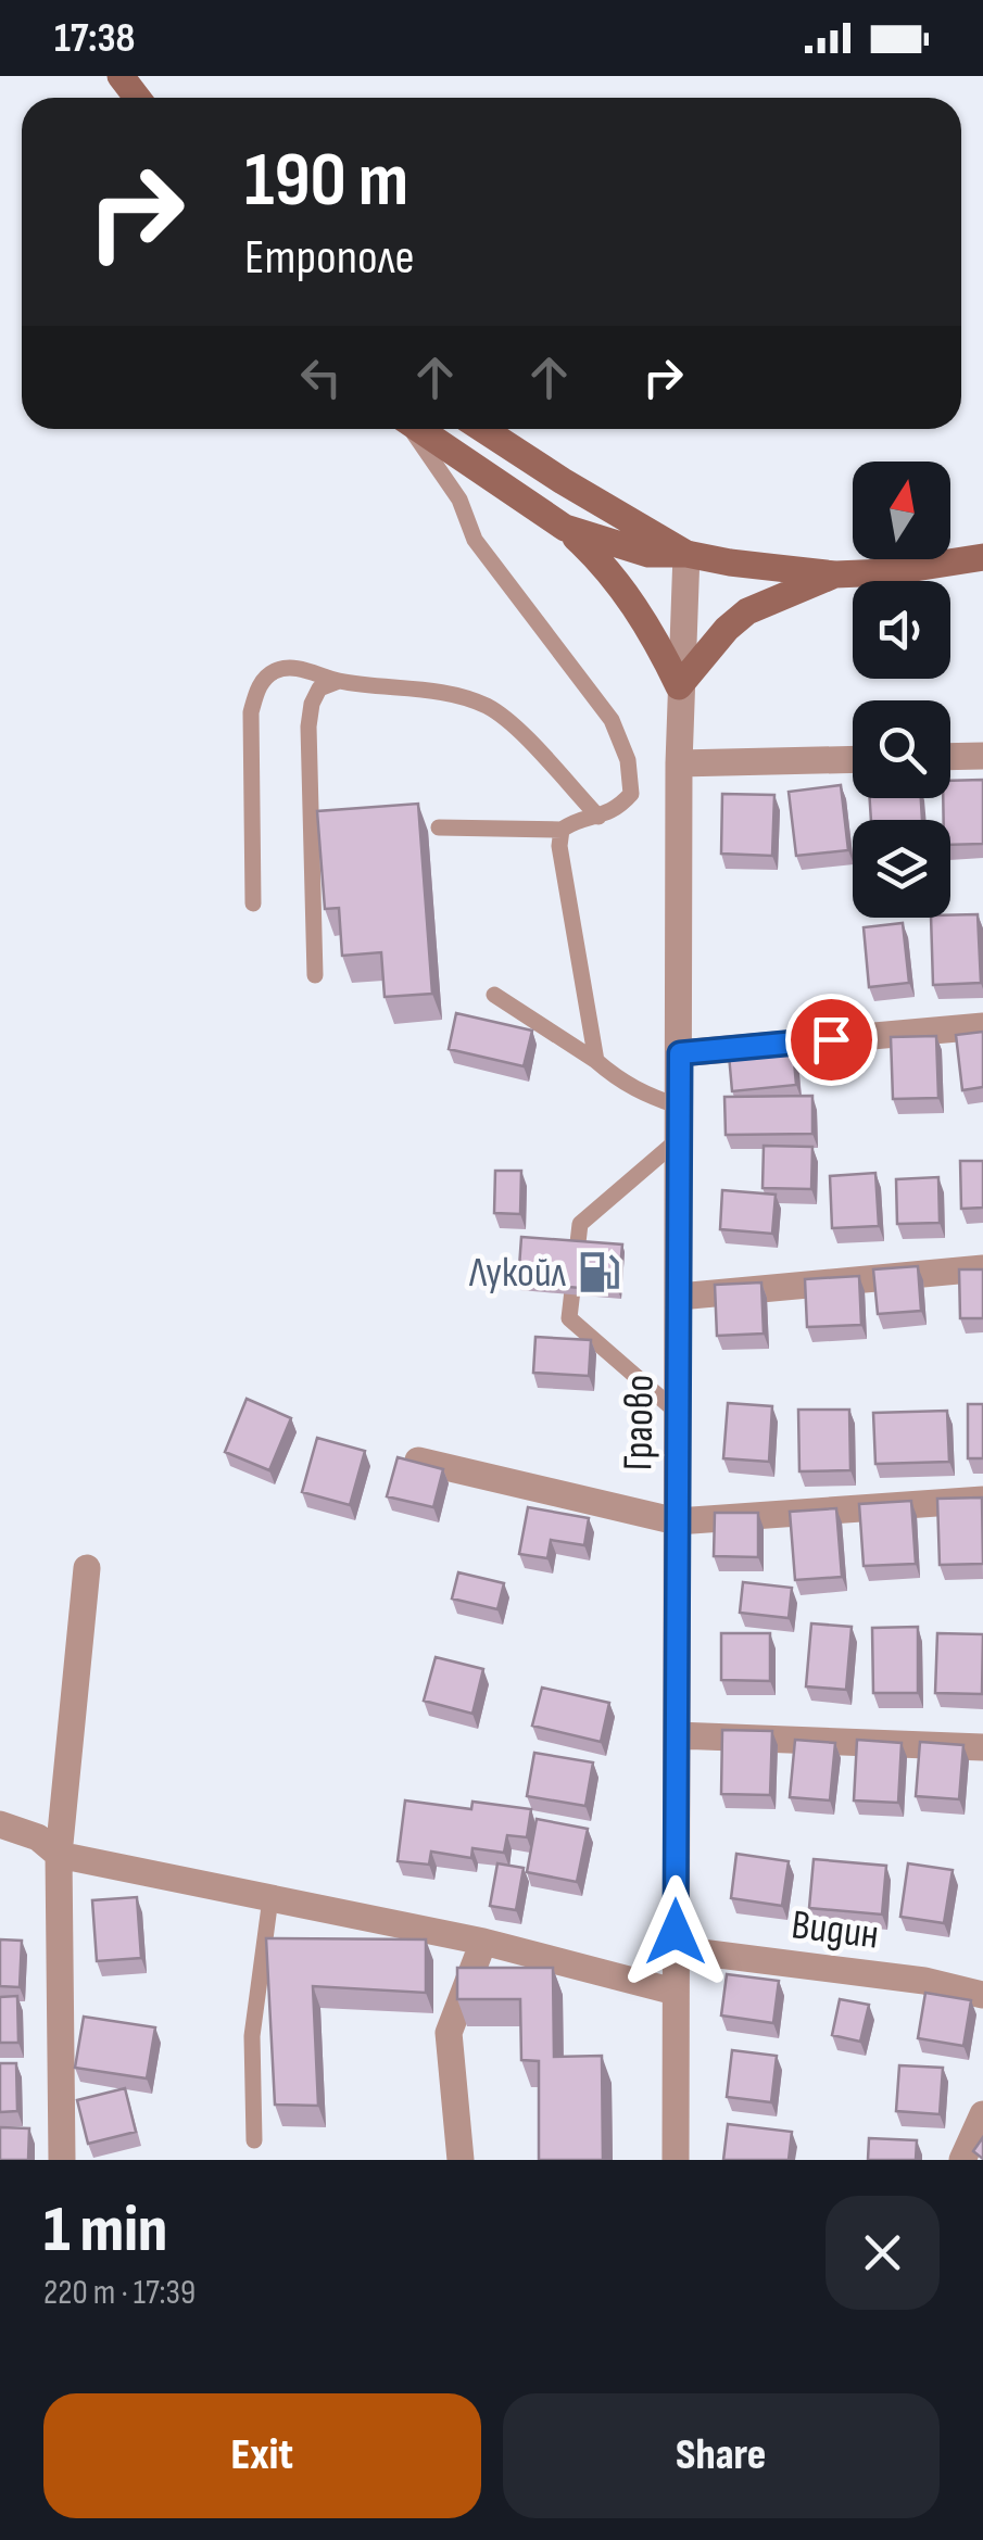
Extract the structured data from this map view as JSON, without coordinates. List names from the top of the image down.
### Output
{
  "streets": {
    "street": ["Граово", "Видин"]
  },
  "crossings": [
    ["Граово", "Видин"]
  ],
  "places": {
    "fuel station": ["Лукойл"]
  },
  "north": "top",
  "page": {
    "status": "17:38",
    "turn": ["190 m", "Етрополе"],
    "heading": ["1 min", "220 m · 17:39"],
    "buttons": ["Exit", "Share"]
  }
}
